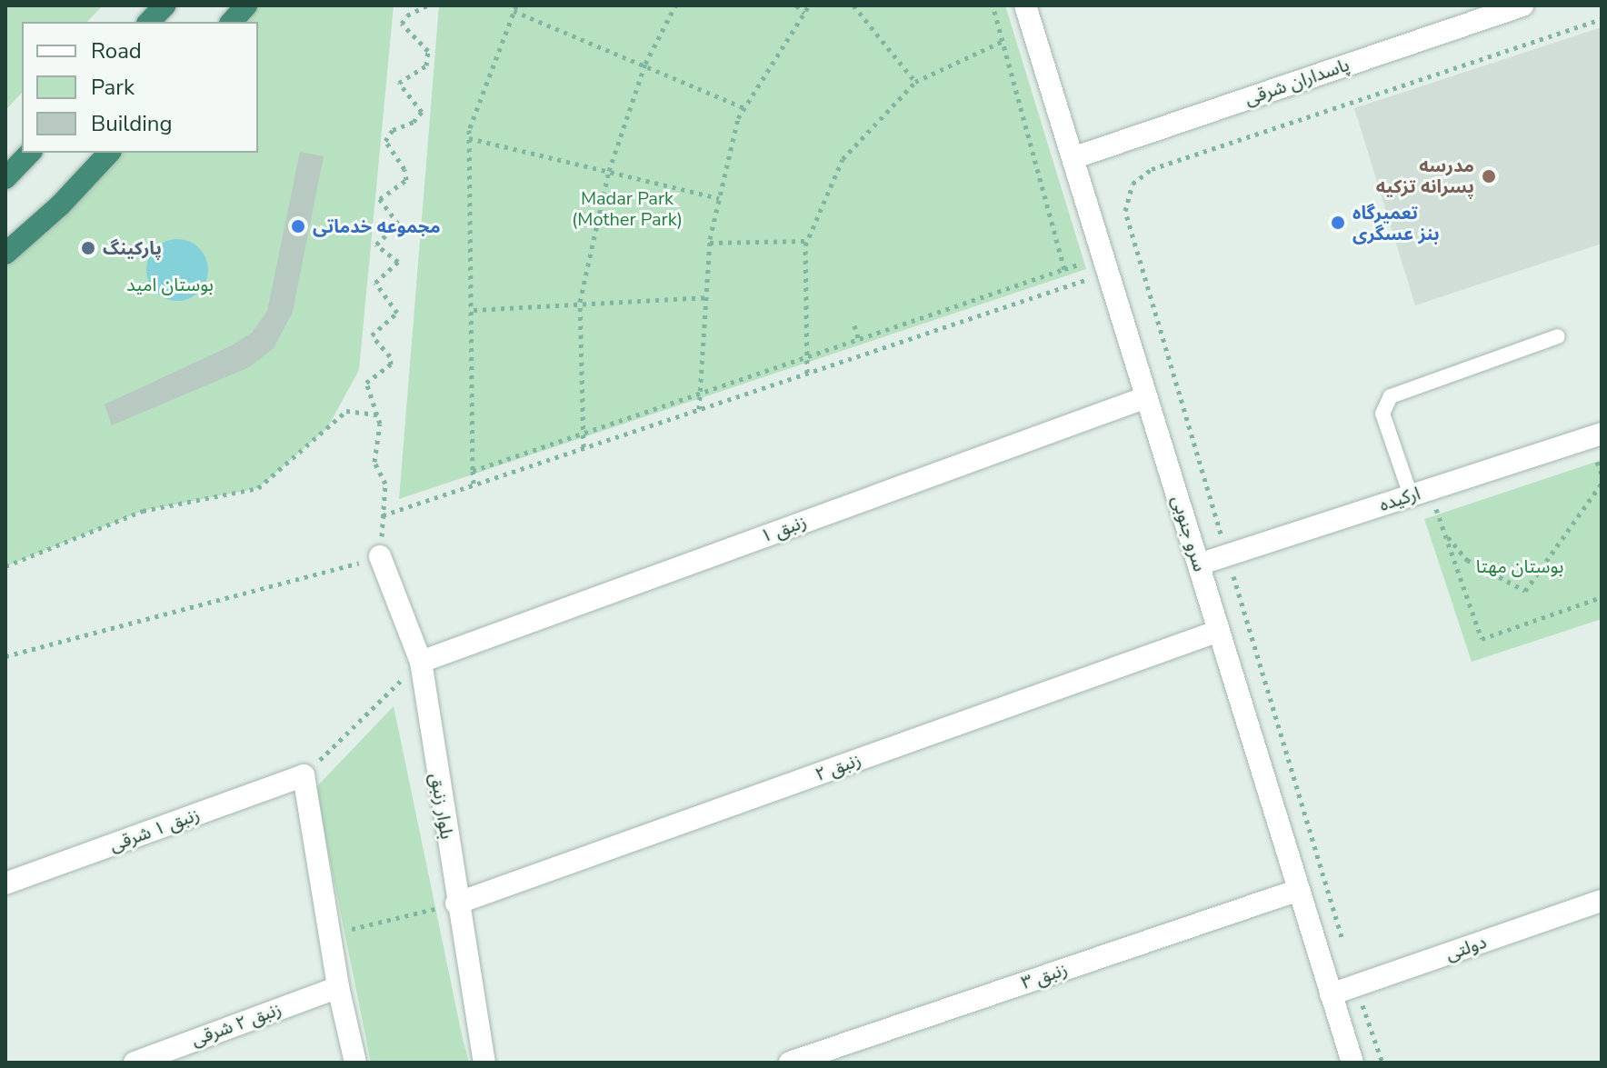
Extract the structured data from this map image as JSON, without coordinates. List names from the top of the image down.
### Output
{
  "streets": {
    "street": [
      "پاسداران شرقی",
      "ارکیده",
      "زنبق ۱",
      "سرو جنوبی",
      "زنبق ۲",
      "بلوار زنبق",
      "زنبق ۱ شرقی",
      "دولتی",
      "زنبق ۳",
      "زنبق ۲ شرقی"
    ]
  },
  "crossings": [
    ["پاسداران شرقی", "سرو جنوبی"],
    ["ارکیده", "سرو جنوبی"],
    ["زنبق ۱", "سرو جنوبی"],
    ["زنبق ۱", "بلوار زنبق"],
    ["سرو جنوبی", "زنبق ۲"],
    ["سرو جنوبی", "دولتی"],
    ["سرو جنوبی", "زنبق ۳"],
    ["زنبق ۲", "بلوار زنبق"]
  ],
  "parks": ["Madar Park (Mother Park)", "بوستان امید", "بوستان مهتا"],
  "places": [
    "مدرسه پسرانه تزکیه",
    "تعمیرگاه بنز عسگری",
    "مجموعه خدماتی",
    "پارکینگ"
  ],
  "legend": ["Road", "Park", "Building"]
}
